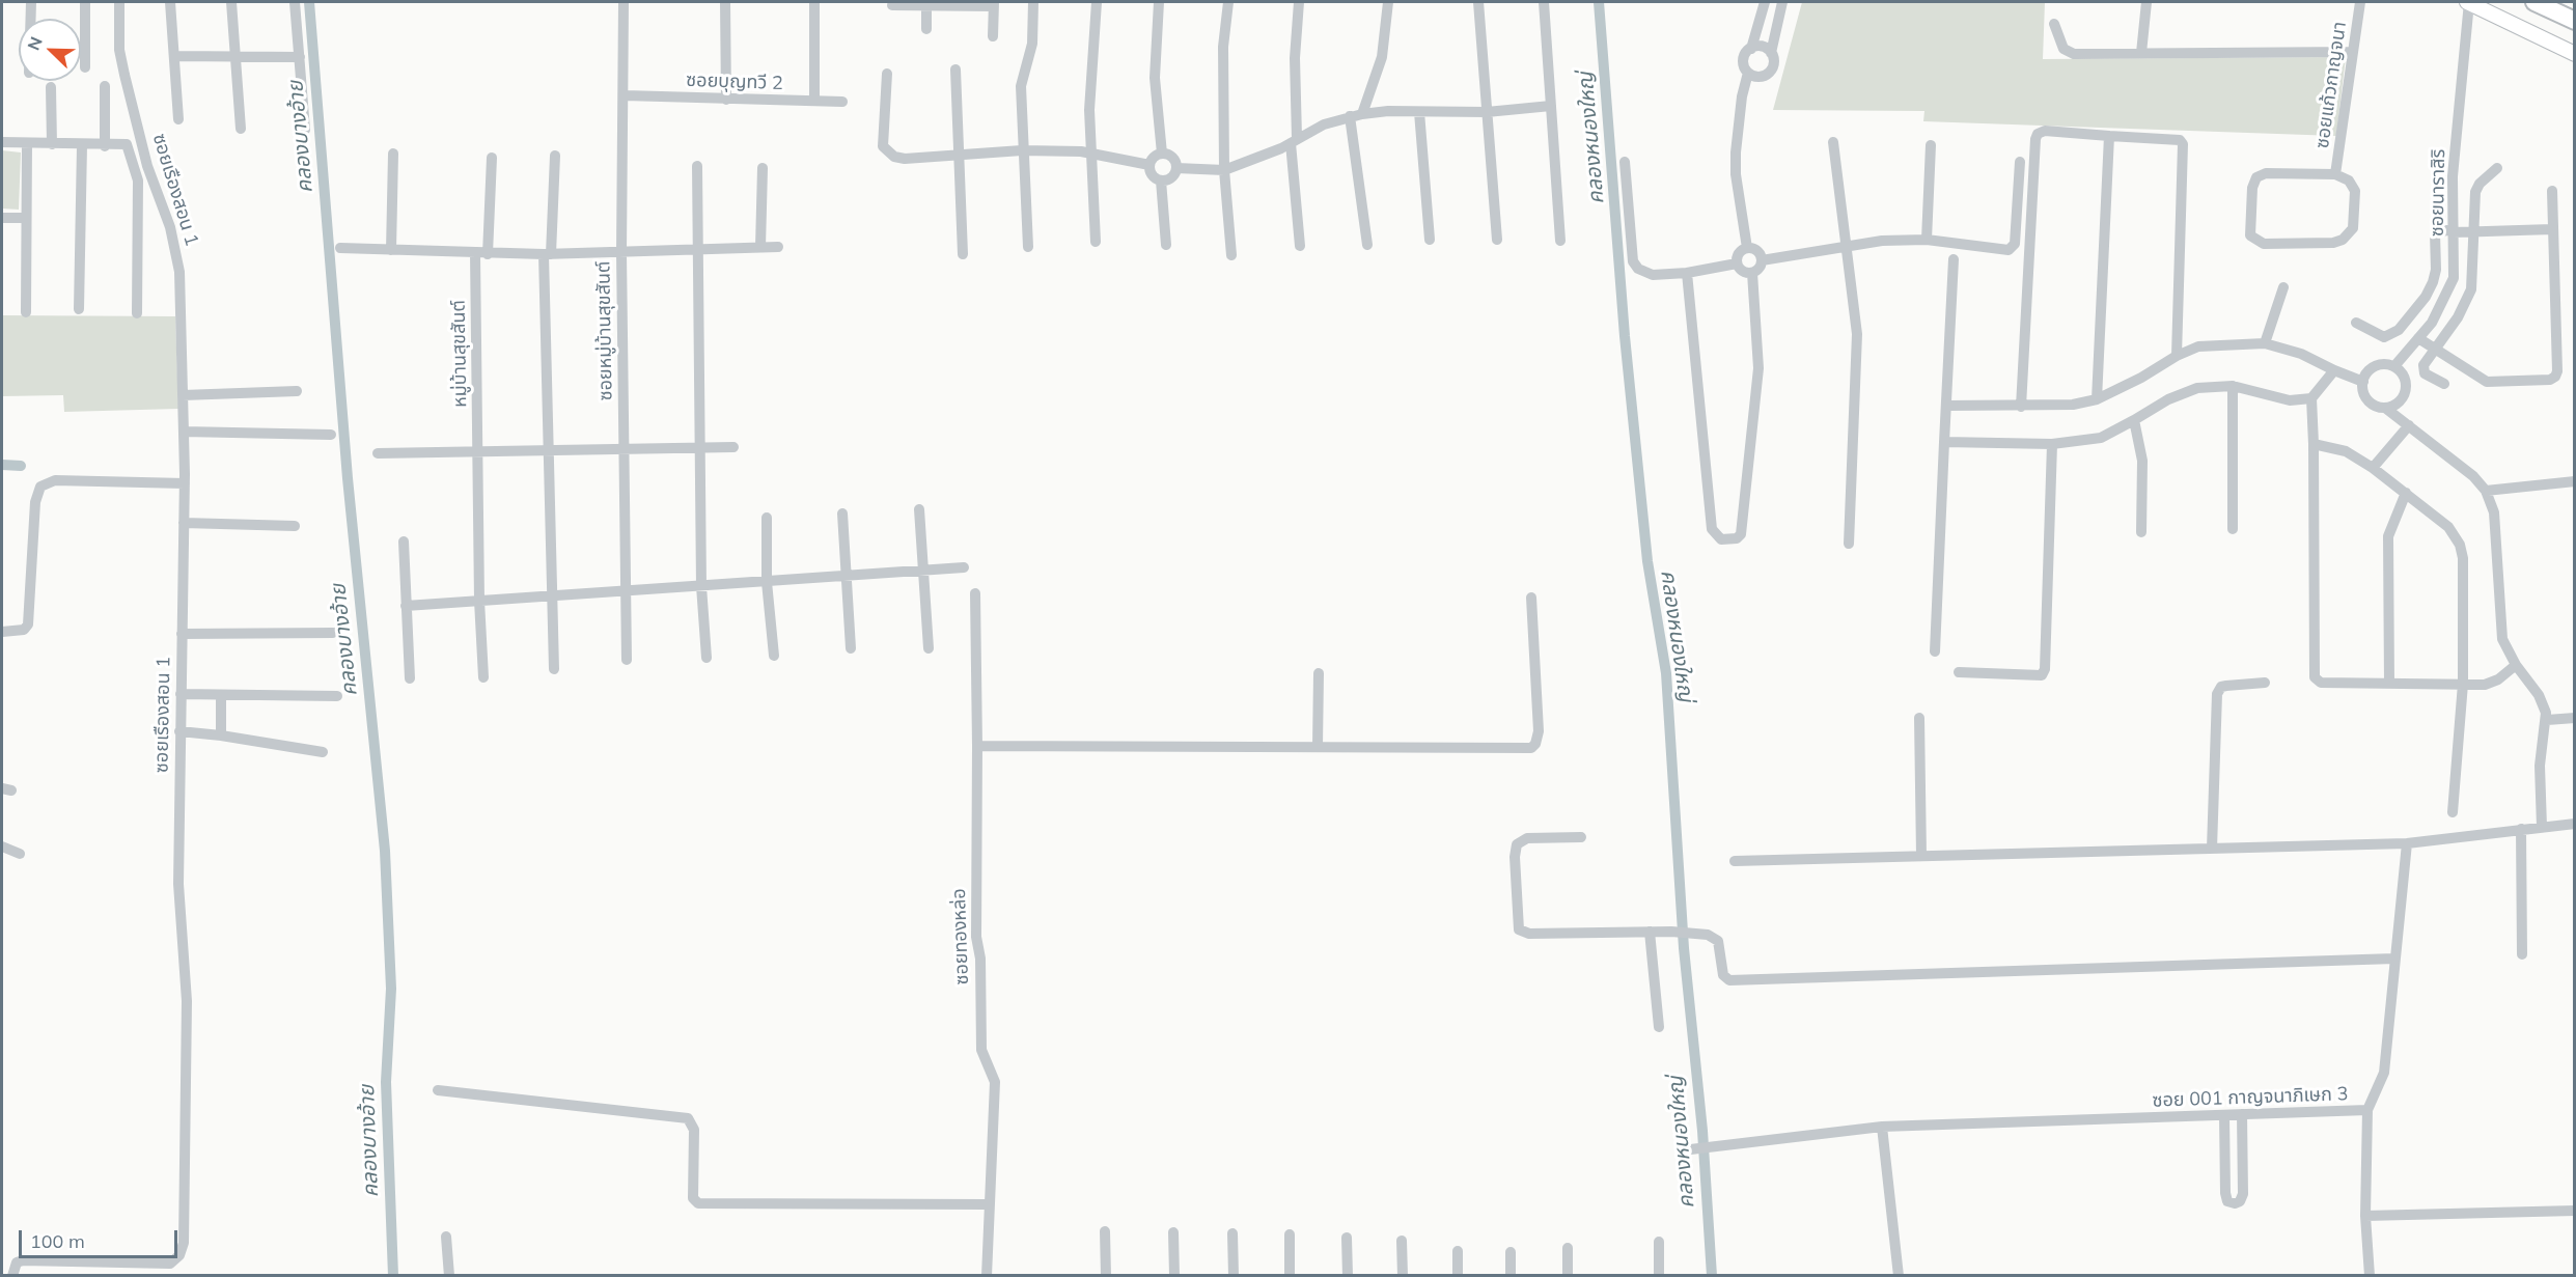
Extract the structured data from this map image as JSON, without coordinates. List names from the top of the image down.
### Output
{
  "streets": {
    "street": [
      "ซอยบุญทวี 2",
      "ซอยแก้วกาญจนา",
      "ซอยเรืองสอน 1",
      "ซอยนาราสิริ",
      "ซอยหมู่บ้านสุขสันต์",
      "หมู่บ้านสุขสันต์",
      "ซอยทองหล่อ",
      "ซอย 001 กาญจนาภิเษก 3"
    ]
  },
  "crossings": [
    ["ซอยบุญทวี 2", "ซอยหมู่บ้านสุขสันต์"]
  ],
  "water": ["คลองบางอ้าย", "คลองหนองใหญ่"],
  "scale_bar": "100 m",
  "north": "top left"
}
